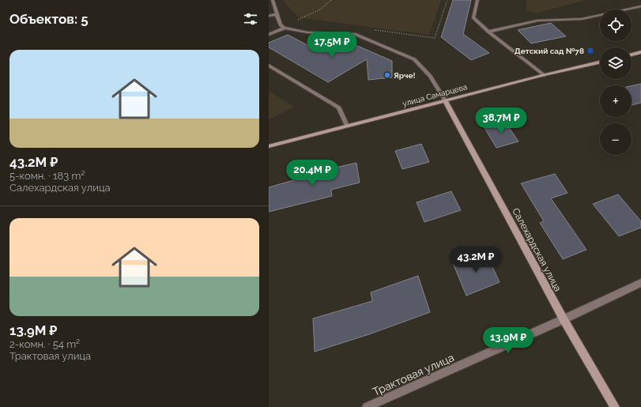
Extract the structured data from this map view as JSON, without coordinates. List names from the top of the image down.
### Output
{
  "streets": {
    "street": ["улица Самарцева", "Салехардская улица", "Трактовая улица"]
  },
  "crossings": [
    ["улица Самарцева", "Салехардская улица"],
    ["Салехардская улица", "Трактовая улица"]
  ],
  "places": {
    "transit": ["Детский сад №78"],
    "other": ["Ярче!"]
  },
  "page": {
    "heading": "Объектов: 5",
    "map_buttons": ["+", "−"],
    "price": [
      "17.5M ₽",
      "38.7M ₽",
      "20.4M ₽",
      "43.2M ₽",
      "13.9M ₽"
    ],
    "list": [
      {
        "name": "43.2M ₽",
        "note": "5-комн. · 183 m² · Салехардская улица"
      },
      {
        "name": "13.9M ₽",
        "note": "2-комн. · 54 m² · Трактовая улица"
      }
    ]
  }
}
